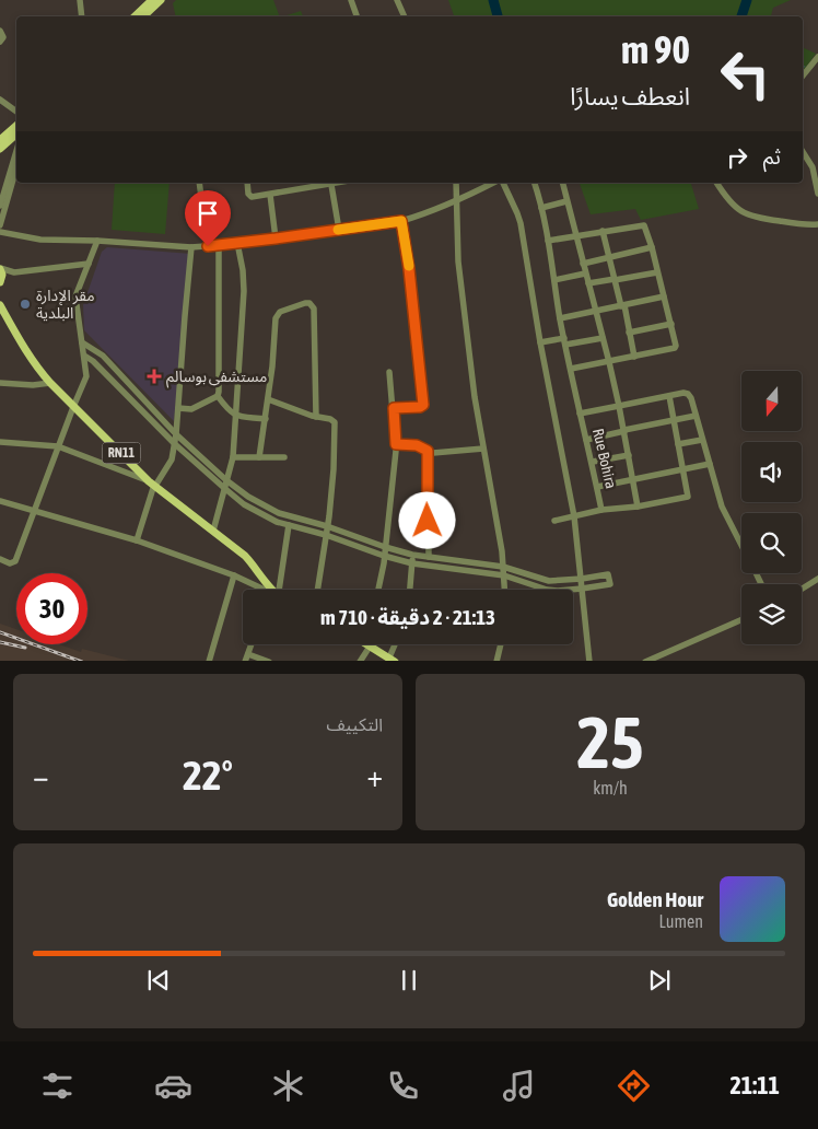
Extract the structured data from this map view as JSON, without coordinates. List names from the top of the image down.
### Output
{
  "streets": {
    "main road": ["RN11"],
    "street": ["Rue Bohira"]
  },
  "places": {
    "other": ["مقر الإدارة البلدية"],
    "health": ["مستشفى بوسالم"]
  },
  "north": "bottom",
  "page": {
    "turn": ["90 m", "انعطف يسارًا"],
    "then": "ثم",
    "limit": "30",
    "trip": "21:13 · 2 دقيقة · 710 m",
    "tile": [
      ["25", "km/h"],
      "التكييف"
    ],
    "heat": ["−", "22°", "+"],
    "song": ["Golden Hour", "Lumen"],
    "tabs": "21:11"
  }
}
